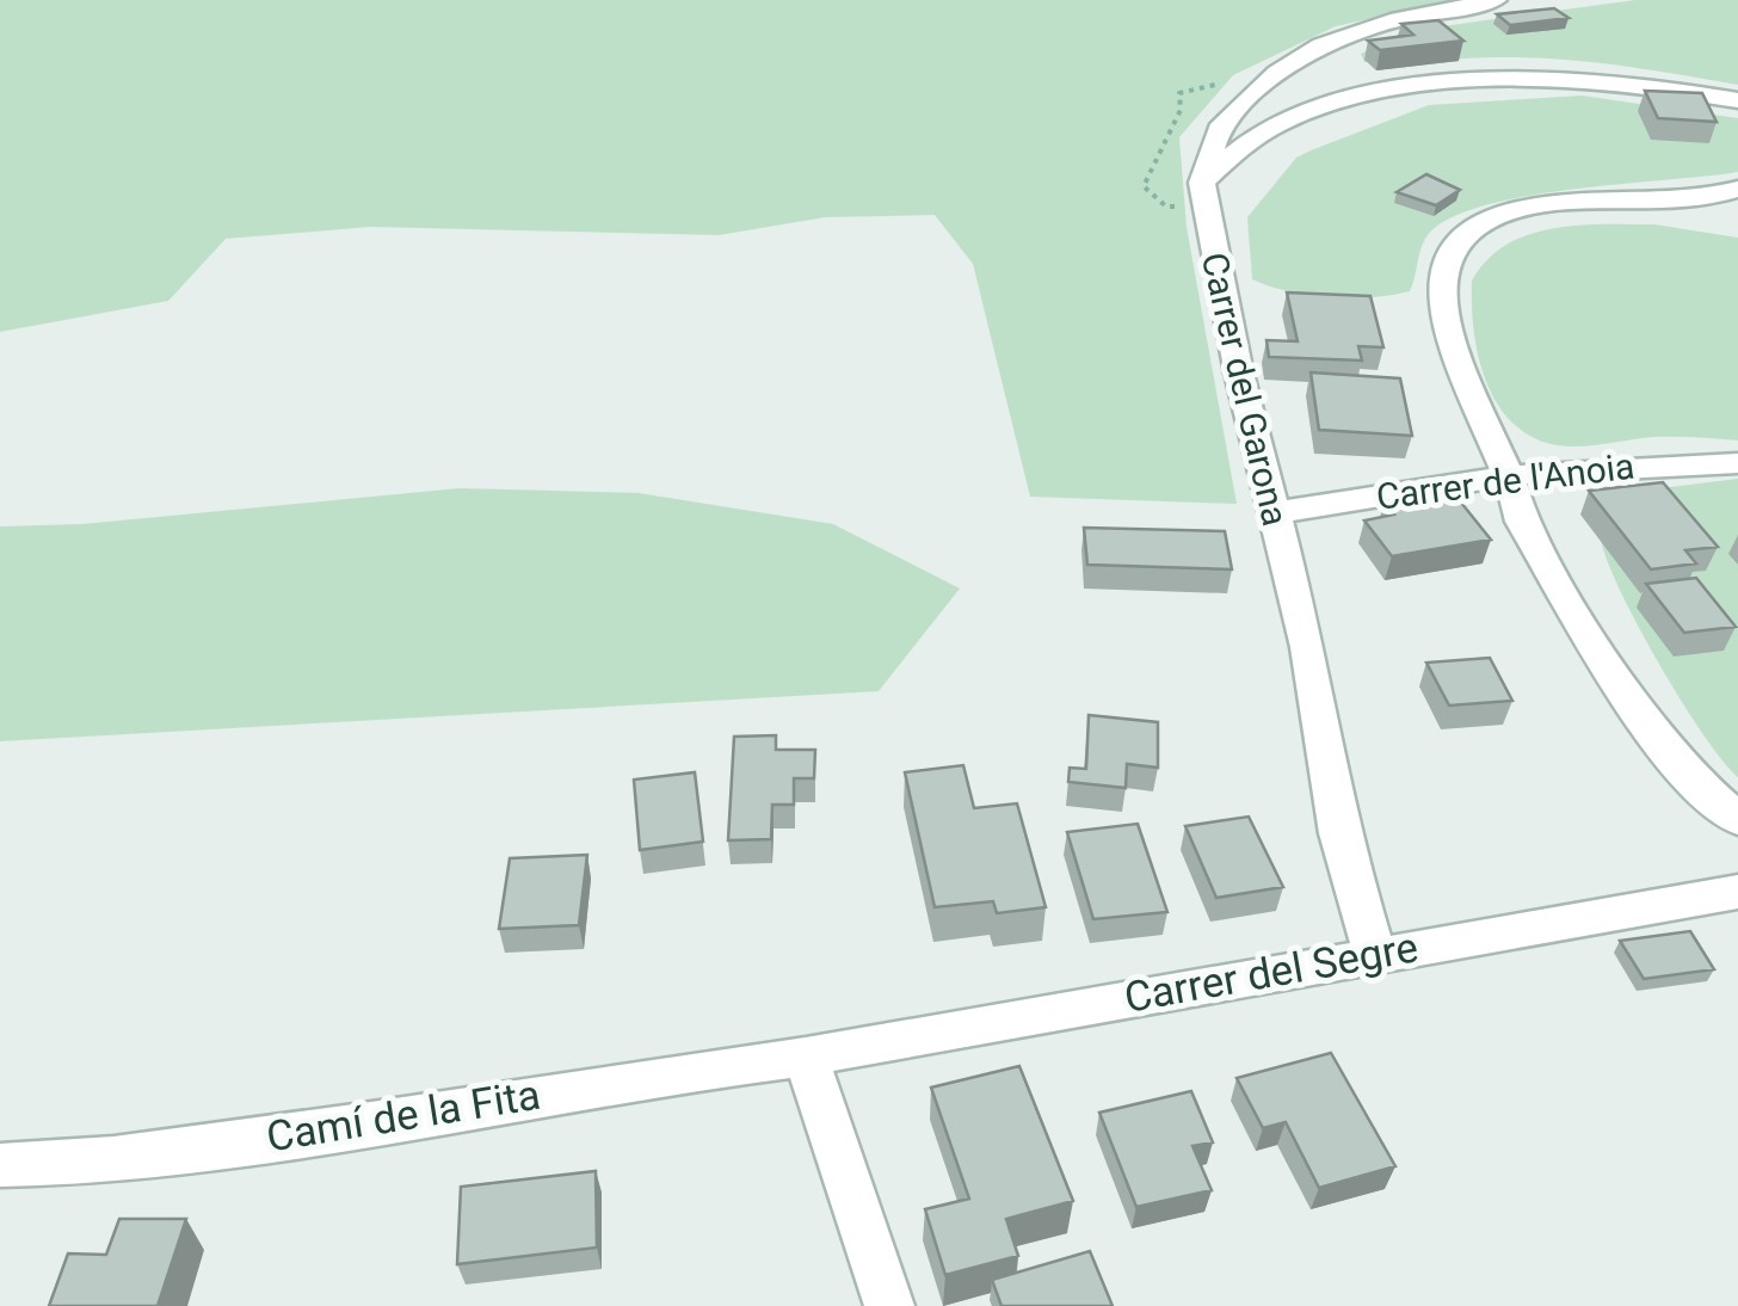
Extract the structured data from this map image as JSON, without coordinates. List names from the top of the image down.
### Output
{
  "streets": {
    "street": [
      "Carrer del Garona",
      "Carrer de l'Anoia",
      "Carrer del Segre",
      "Camí de la Fita"
    ]
  },
  "crossings": [
    ["Carrer del Garona", "Carrer de l'Anoia"],
    ["Carrer del Garona", "Carrer del Segre"],
    ["Carrer del Segre", "Camí de la Fita"]
  ]
}
